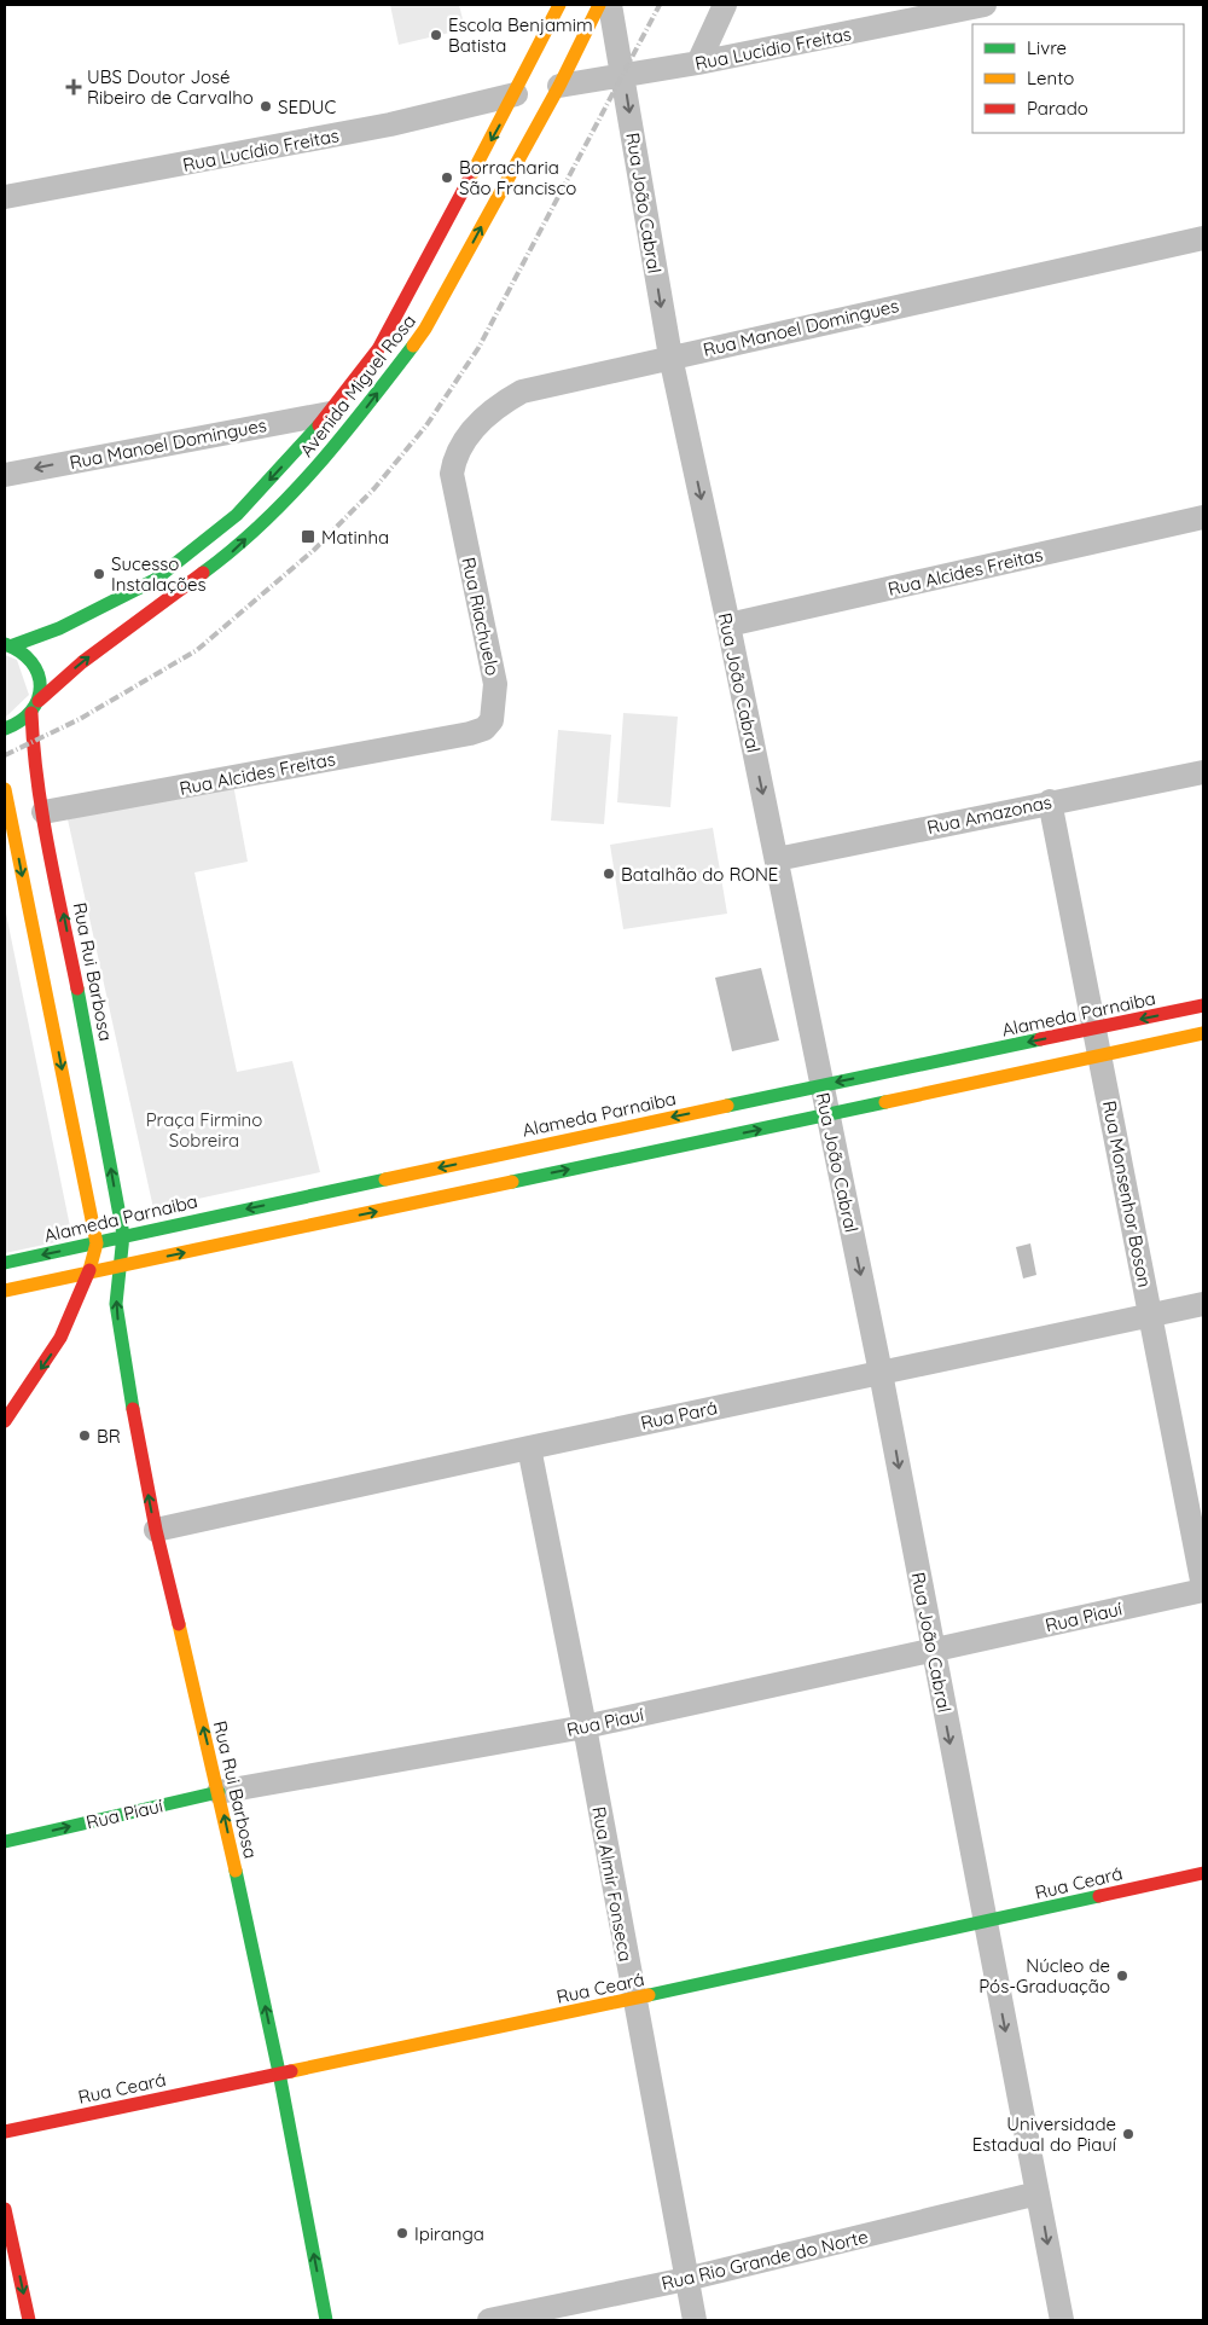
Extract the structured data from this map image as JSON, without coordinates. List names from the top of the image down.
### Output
{
  "streets": {
    "main road": [
      "Avenida Miguel Rosa",
      "Rua Rui Barbosa",
      "Alameda Parnaiba",
      "Rua Piauí",
      "Rua Ceará"
    ],
    "street": [
      "Rua Lucidio Freitas",
      "Rua Lucídio Freitas",
      "Rua João Cabral",
      "Rua Manoel Domingues",
      "Rua Alcides Freitas",
      "Rua Riachuelo",
      "Rua Amazonas",
      "Rua Monsenhor Boson",
      "Rua Pará",
      "Rua Almir Fonseca",
      "Rua Rio Grande do Norte"
    ]
  },
  "crossings": [
    ["Rua Lucidio Freitas", "Rua João Cabral"],
    ["Rua Lucidio Freitas", "Avenida Miguel Rosa"],
    ["Rua Lucídio Freitas", "Avenida Miguel Rosa"],
    ["Rua João Cabral", "Rua Manoel Domingues"],
    ["Rua João Cabral", "Rua Alcides Freitas"],
    ["Rua João Cabral", "Rua Amazonas"],
    ["Rua João Cabral", "Alameda Parnaiba"],
    ["Rua João Cabral", "Rua Pará"],
    ["Rua João Cabral", "Rua Piauí"],
    ["Rua João Cabral", "Rua Ceará"],
    ["Rua João Cabral", "Rua Rio Grande do Norte"],
    ["Rua Manoel Domingues", "Avenida Miguel Rosa"],
    ["Rua Manoel Domingues", "Rua Riachuelo"],
    ["Avenida Miguel Rosa", "Rua Rui Barbosa"],
    ["Rua Alcides Freitas", "Rua Riachuelo"],
    ["Rua Alcides Freitas", "Rua Rui Barbosa"],
    ["Rua Amazonas", "Rua Monsenhor Boson"],
    ["Rua Rui Barbosa", "Alameda Parnaiba"],
    ["Rua Rui Barbosa", "Rua Pará"],
    ["Rua Rui Barbosa", "Rua Piauí"],
    ["Rua Rui Barbosa", "Rua Ceará"],
    ["Alameda Parnaiba", "Rua Monsenhor Boson"],
    ["Rua Monsenhor Boson", "Rua Pará"],
    ["Rua Monsenhor Boson", "Rua Piauí"],
    ["Rua Pará", "Rua Almir Fonseca"],
    ["Rua Piauí", "Rua Almir Fonseca"],
    ["Rua Ceará", "Rua Almir Fonseca"],
    ["Rua Almir Fonseca", "Rua Rio Grande do Norte"]
  ],
  "one_way": ["Rua João Cabral"],
  "parks": ["Praça Firmino Sobreira"],
  "places": {
    "other": [
      "Escola Benjamim Batista",
      "SEDUC",
      "Borracharia São Francisco",
      "Sucesso Instalações",
      "Batalhão do RONE",
      "BR",
      "Núcleo de Pós-Graduação",
      "Universidade Estadual do Piauí",
      "Ipiranga"
    ],
    "health": ["UBS Doutor José Ribeiro de Carvalho"],
    "transit": ["Matinha"]
  },
  "legend": ["Livre", "Lento", "Parado"]
}
